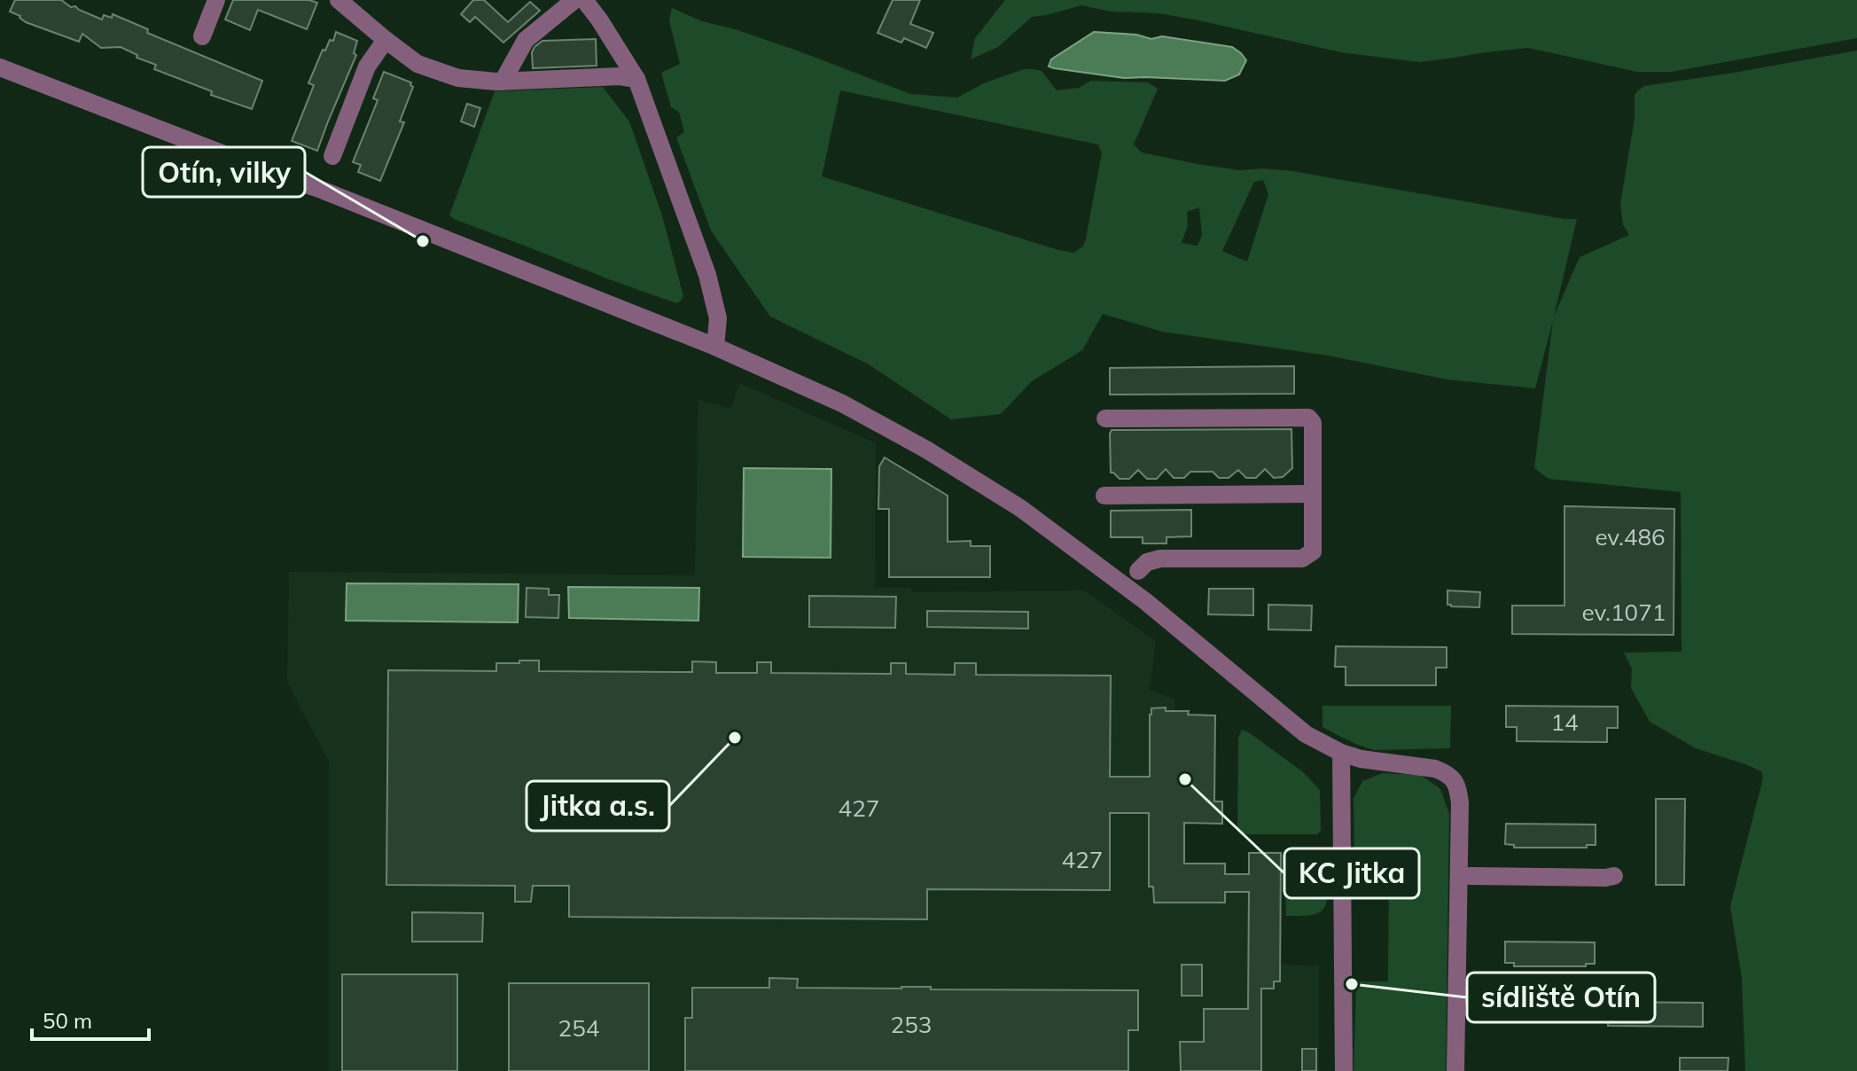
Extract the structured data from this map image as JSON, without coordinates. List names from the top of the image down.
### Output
{
  "places": [
    "Otín, vilky",
    "Jitka a.s.",
    "KC Jitka",
    "sídliště Otín"
  ],
  "house_numbers": [
    "ev.486",
    "ev.1071",
    "14",
    "427",
    "427",
    "253",
    "254"
  ],
  "scale_bar": "50 m"
}
